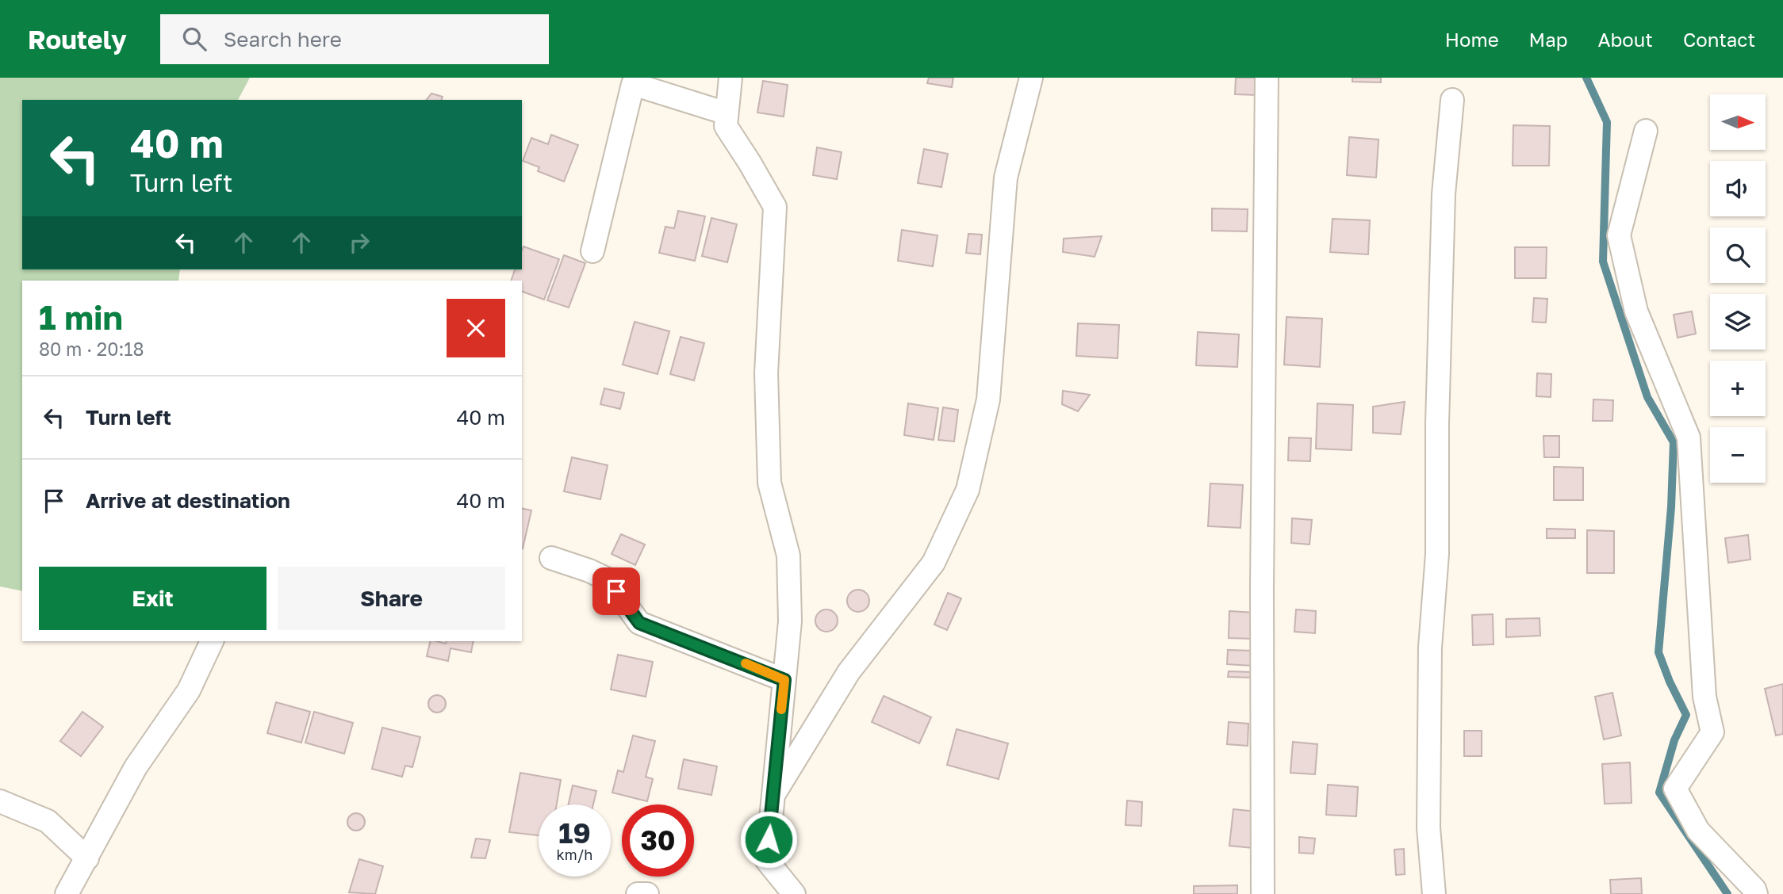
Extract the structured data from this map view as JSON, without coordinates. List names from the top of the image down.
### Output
{
  "north": "right",
  "page": {
    "header": "Routely",
    "search": "Search here",
    "nav": [
      "Home",
      "Map",
      "About",
      "Contact"
    ],
    "map_buttons": ["+", "−"],
    "turn": ["40 m", "Turn left"],
    "heading": ["1 min", "80 m · 20:18"],
    "list": [
      {
        "name": "Turn left",
        "value": "40 m"
      },
      {
        "name": "Arrive at destination",
        "value": "40 m"
      }
    ],
    "buttons": ["Exit", "Share"],
    "speed": "19 km/h",
    "limit": "30"
  }
}
